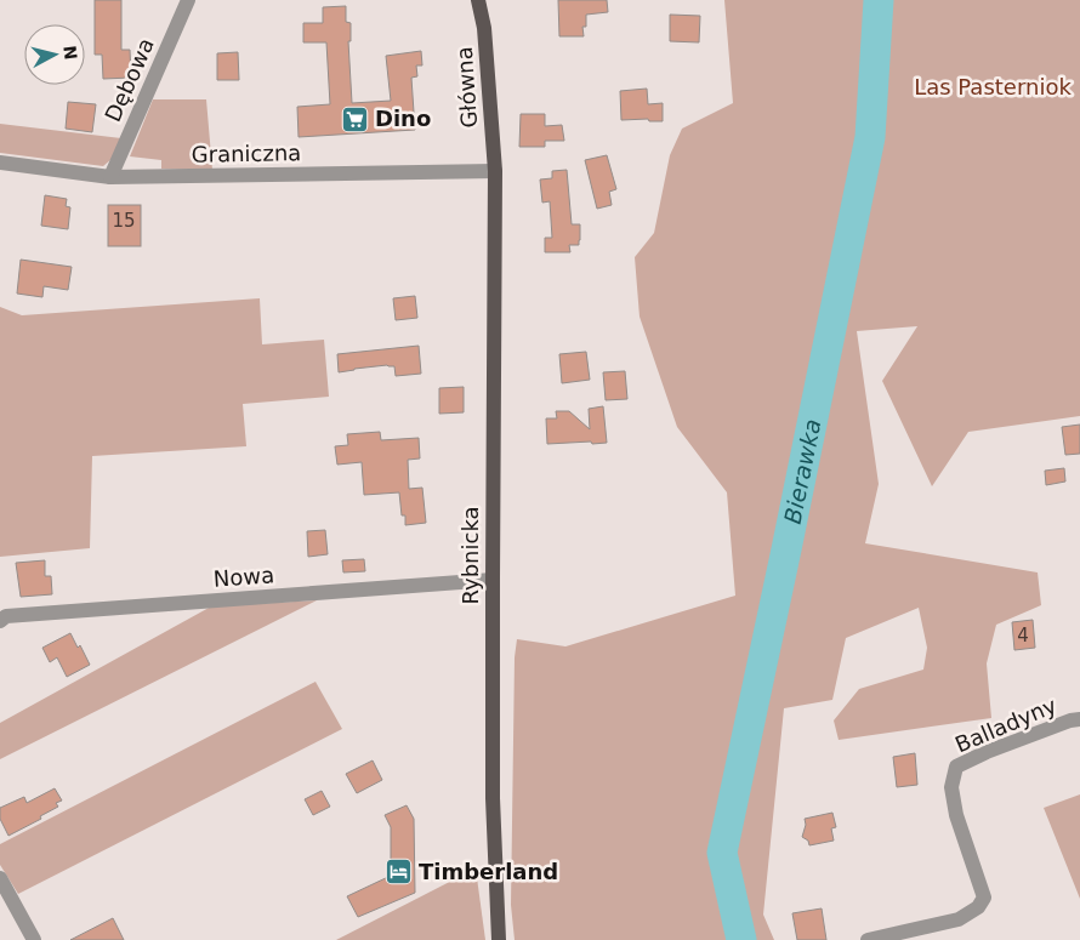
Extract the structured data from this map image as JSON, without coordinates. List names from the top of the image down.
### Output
{
  "streets": {
    "main road": ["Główna", "Rybnicka"],
    "street": [
      "Dębowa",
      "Graniczna",
      "Nowa",
      "Balladyny"
    ]
  },
  "crossings": [
    ["Dębowa", "Graniczna"],
    ["Główna", "Graniczna"],
    ["Główna", "Rybnicka"],
    ["Graniczna", "Rybnicka"],
    ["Rybnicka", "Nowa"]
  ],
  "water": ["Bierawka"],
  "parks": ["Las Pasterniok"],
  "places": {
    "supermarket": ["Dino"],
    "hotel": ["Timberland"]
  },
  "house_numbers": ["15", "4"],
  "north": "right"
}
